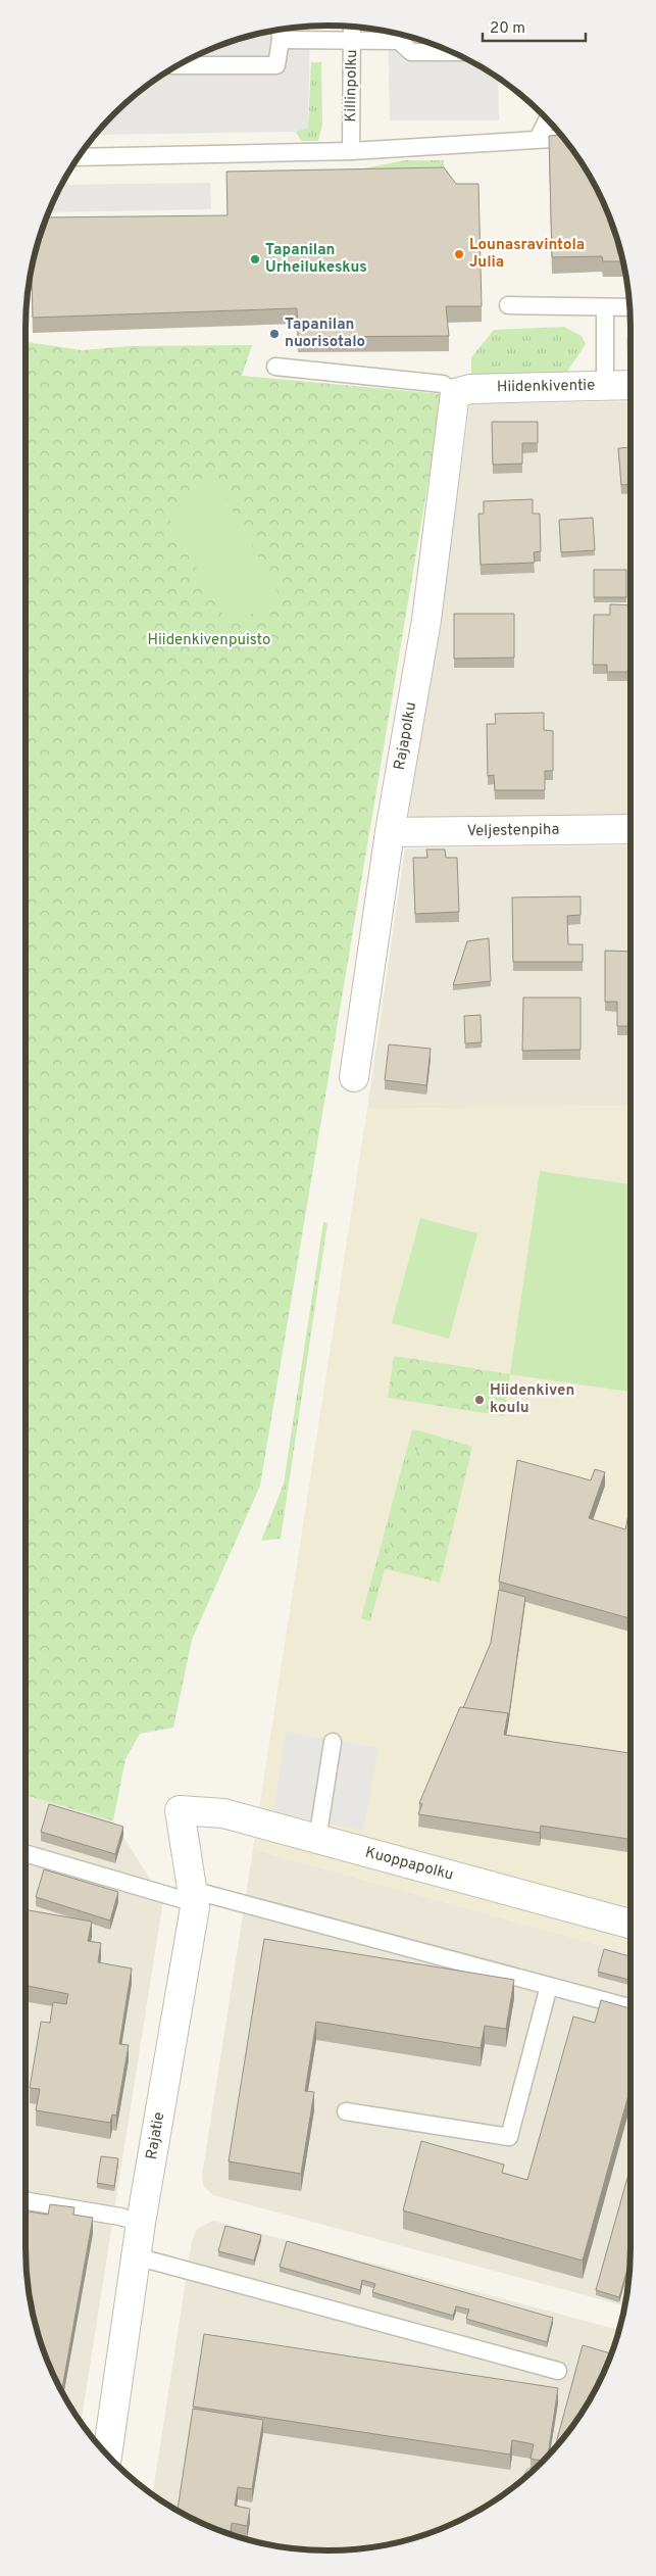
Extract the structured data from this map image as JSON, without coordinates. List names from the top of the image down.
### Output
{
  "streets": {
    "street": [
      "Hiidenkiventie",
      "Rajapolku",
      "Veljestenpiha",
      "Kuoppapolku",
      "Rajatie"
    ],
    "lane": ["Killinpolku"]
  },
  "crossings": [
    ["Hiidenkiventie", "Rajapolku"],
    ["Rajapolku", "Veljestenpiha"],
    ["Kuoppapolku", "Rajatie"]
  ],
  "parks": ["Hiidenkivenpuisto"],
  "places": [
    "Lounasravintola Julia",
    "Tapanilan Urheilukeskus",
    "Tapanilan nuorisotalo",
    "Hiidenkiven koulu"
  ],
  "scale_bar": "20 m"
}
